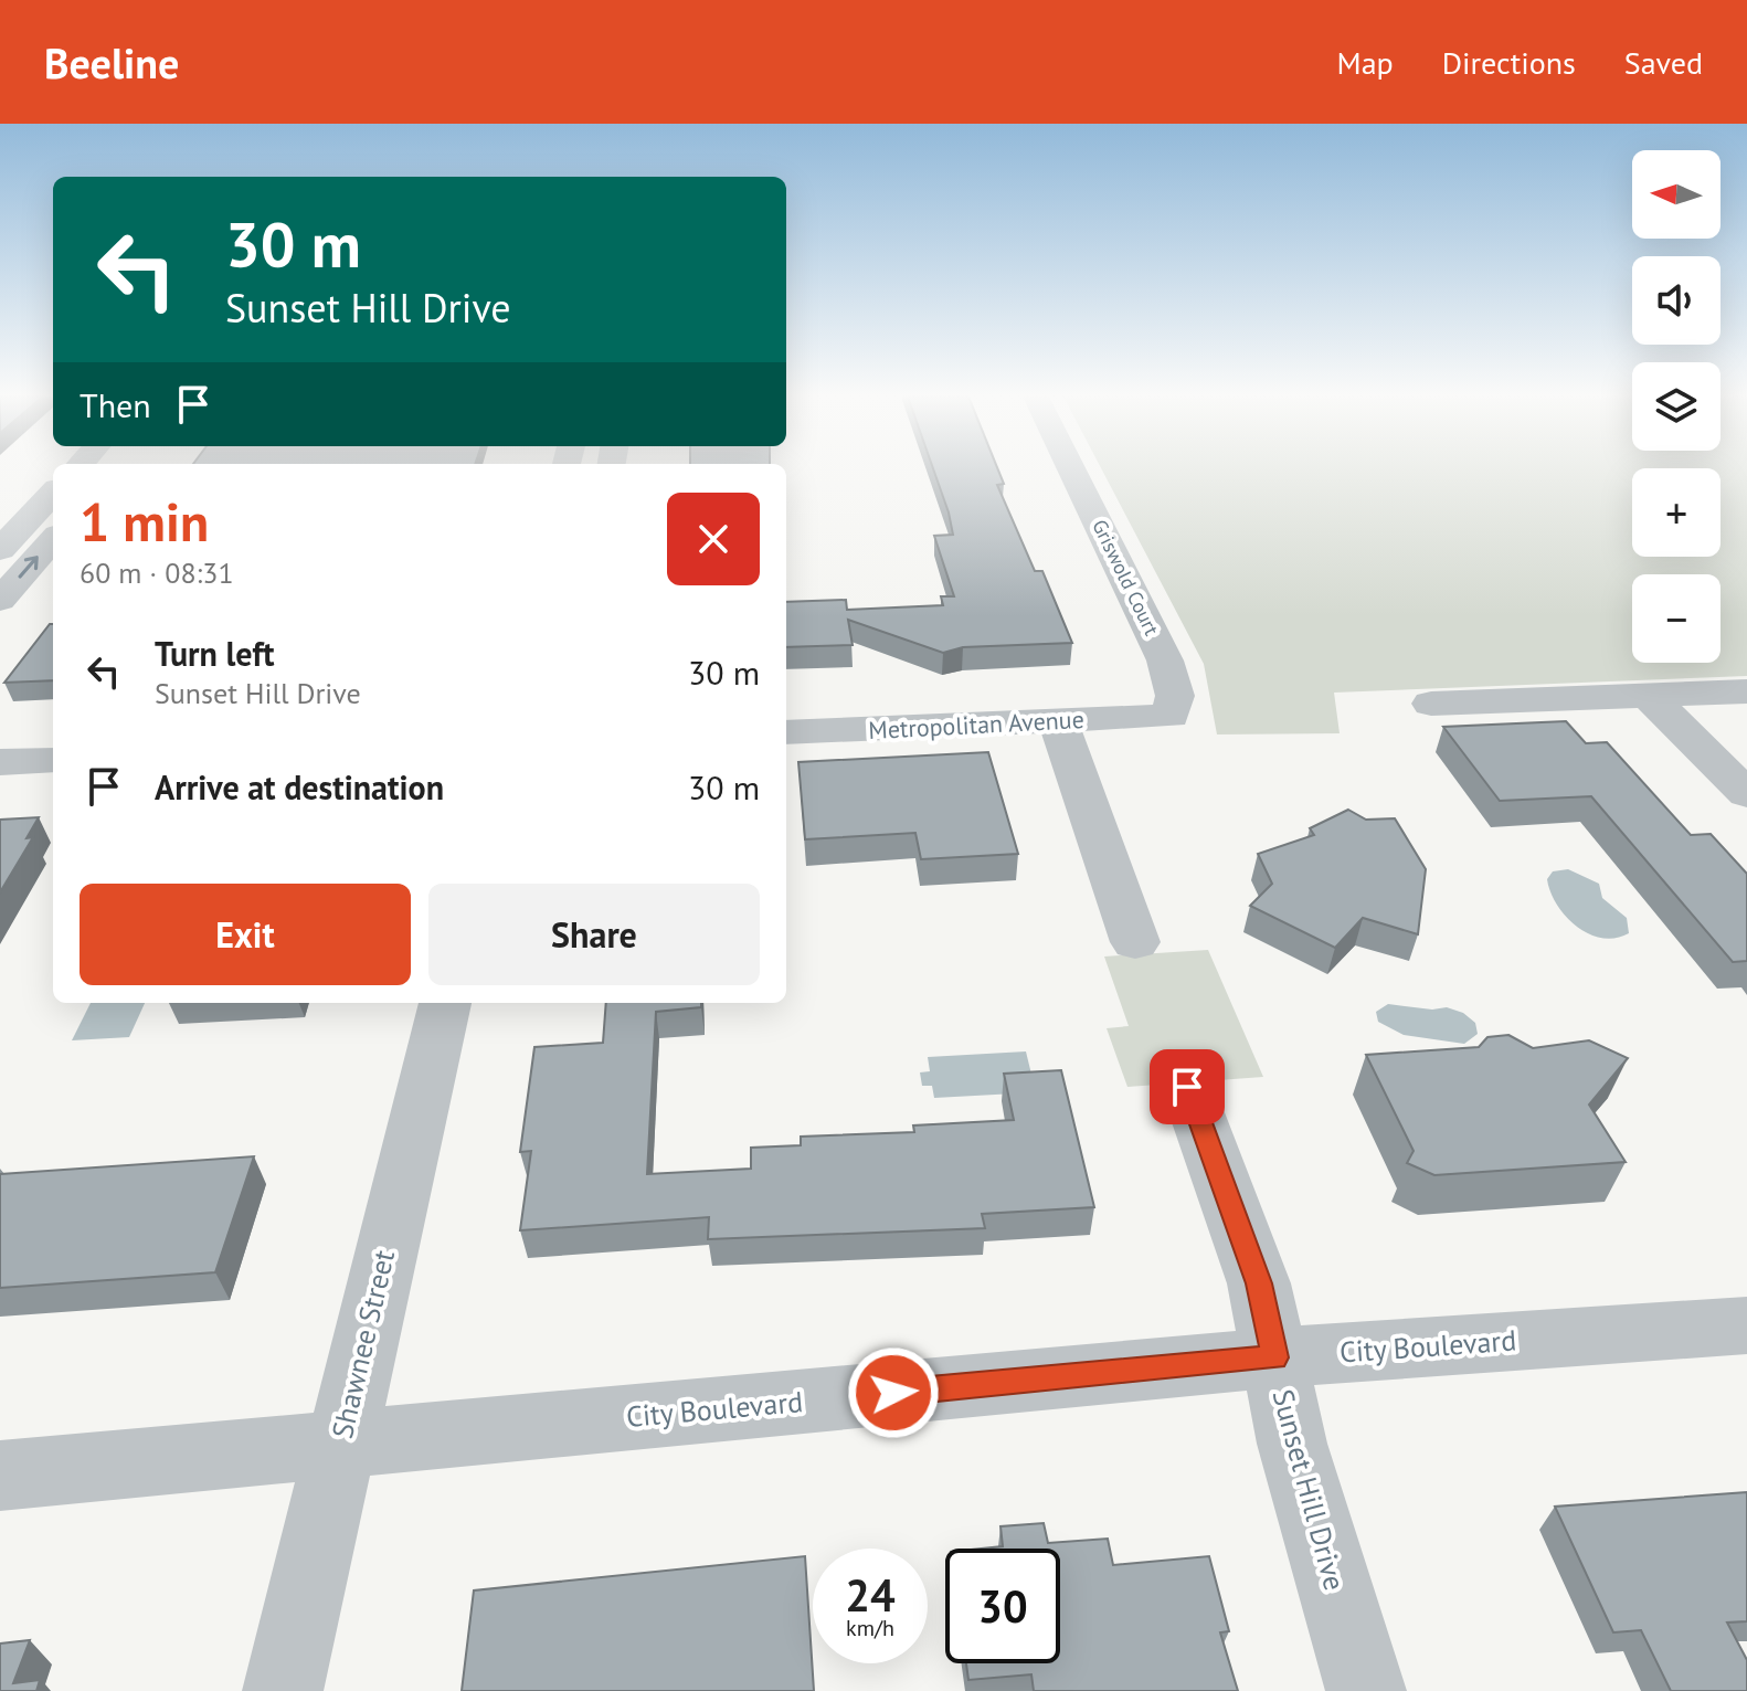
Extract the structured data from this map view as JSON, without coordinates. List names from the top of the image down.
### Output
{
  "streets": {
    "street": [
      "Griswold Court",
      "Metropolitan Avenue",
      "Shawnee Street",
      "City Boulevard",
      "Sunset Hill Drive"
    ]
  },
  "crossings": [
    ["Griswold Court", "Metropolitan Avenue"],
    ["Shawnee Street", "City Boulevard"],
    ["City Boulevard", "Sunset Hill Drive"]
  ],
  "north": "left",
  "page": {
    "header": "Beeline",
    "nav": ["Map", "Directions", "Saved"],
    "map_buttons": ["+", "−"],
    "turn": ["30 m", "Sunset Hill Drive"],
    "then": "Then",
    "heading": ["1 min", "60 m · 08:31"],
    "list": [
      {
        "name": "Turn left",
        "note": "Sunset Hill Drive",
        "value": "30 m"
      },
      {
        "name": "Arrive at destination",
        "value": "30 m"
      }
    ],
    "buttons": ["Exit", "Share"],
    "speed": "24 km/h",
    "limit": "30"
  }
}
